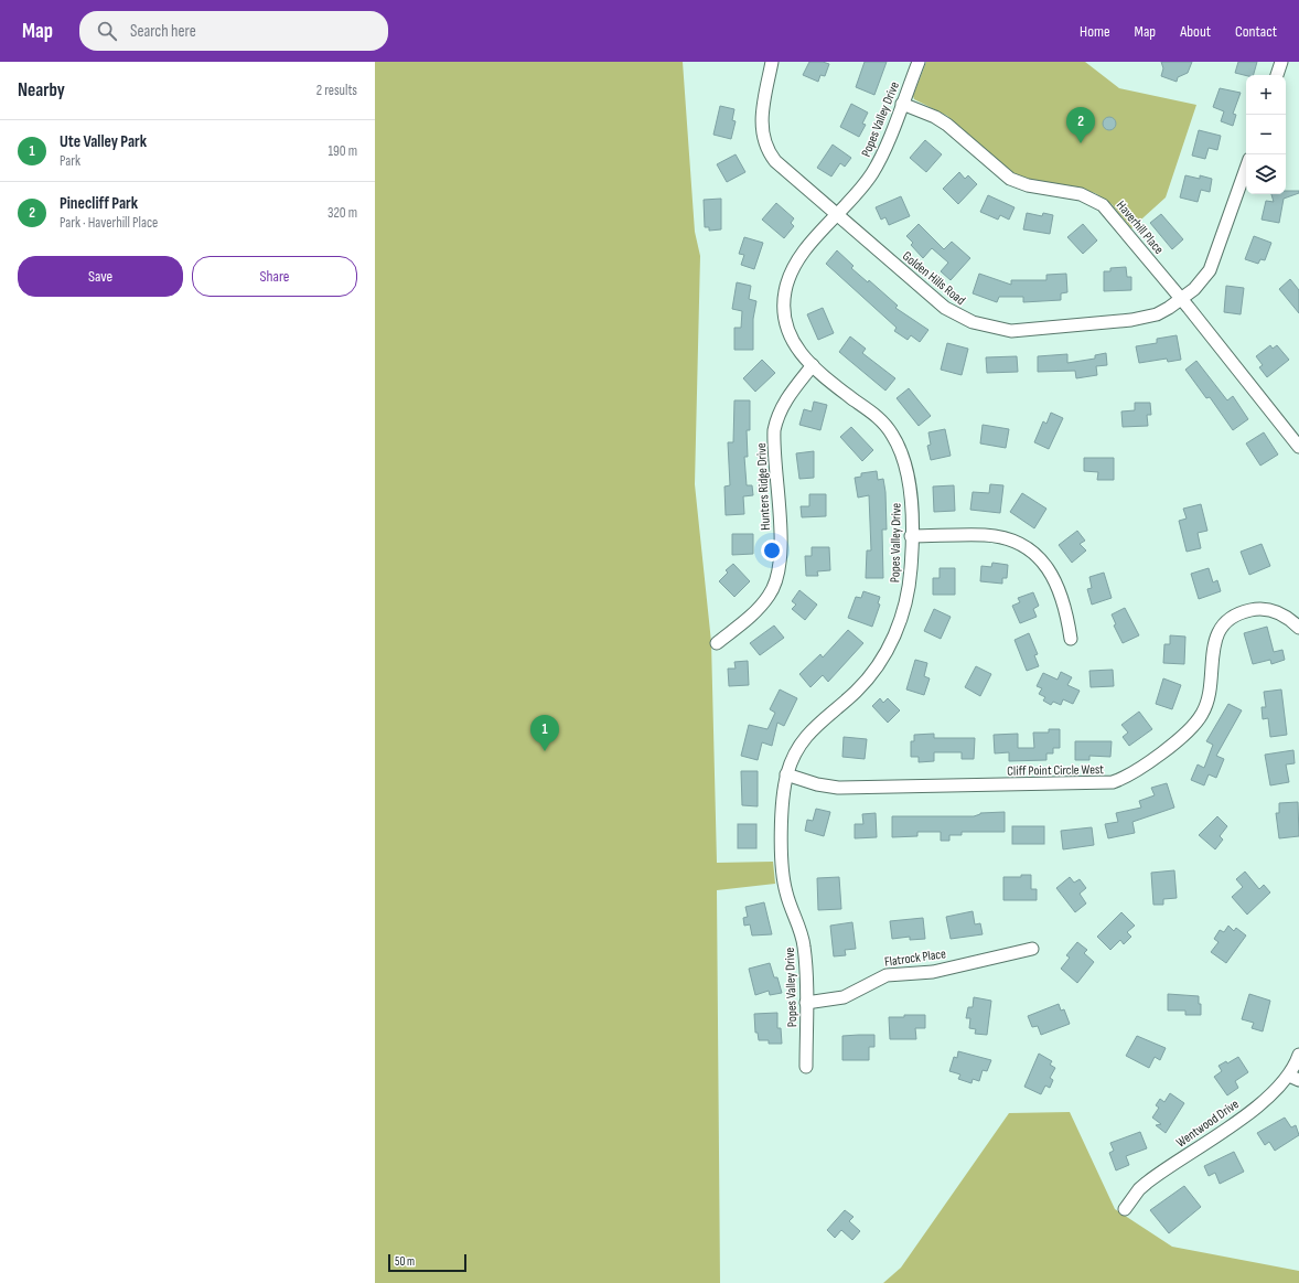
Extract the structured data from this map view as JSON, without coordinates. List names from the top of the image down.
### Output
{
  "streets": {
    "street": [
      "Popes Valley Drive",
      "Haverhill Place",
      "Golden Hills Road",
      "Hunters Ridge Drive",
      "Cliff Point Circle West",
      "Flatrock Place",
      "Wentwood Drive"
    ]
  },
  "crossings": [
    ["Popes Valley Drive", "Haverhill Place"],
    ["Popes Valley Drive", "Golden Hills Road"],
    ["Popes Valley Drive", "Hunters Ridge Drive"],
    ["Popes Valley Drive", "Cliff Point Circle West"],
    ["Popes Valley Drive", "Flatrock Place"],
    ["Haverhill Place", "Golden Hills Road"]
  ],
  "scale_bar": "50 m",
  "page": {
    "header": "Map",
    "search": "Search here",
    "nav": [
      "Home",
      "Map",
      "About",
      "Contact"
    ],
    "heading": ["Nearby", "2 results"],
    "map_buttons": ["+", "−"],
    "pins": ["2", "1"],
    "list": [
      {
        "mark": "1",
        "name": "Ute Valley Park",
        "note": "Park",
        "value": "190 m"
      },
      {
        "mark": "2",
        "name": "Pinecliff Park",
        "note": "Park · Haverhill Place",
        "value": "320 m"
      }
    ],
    "buttons": ["Save", "Share"],
    "scale": "50 m"
  }
}
